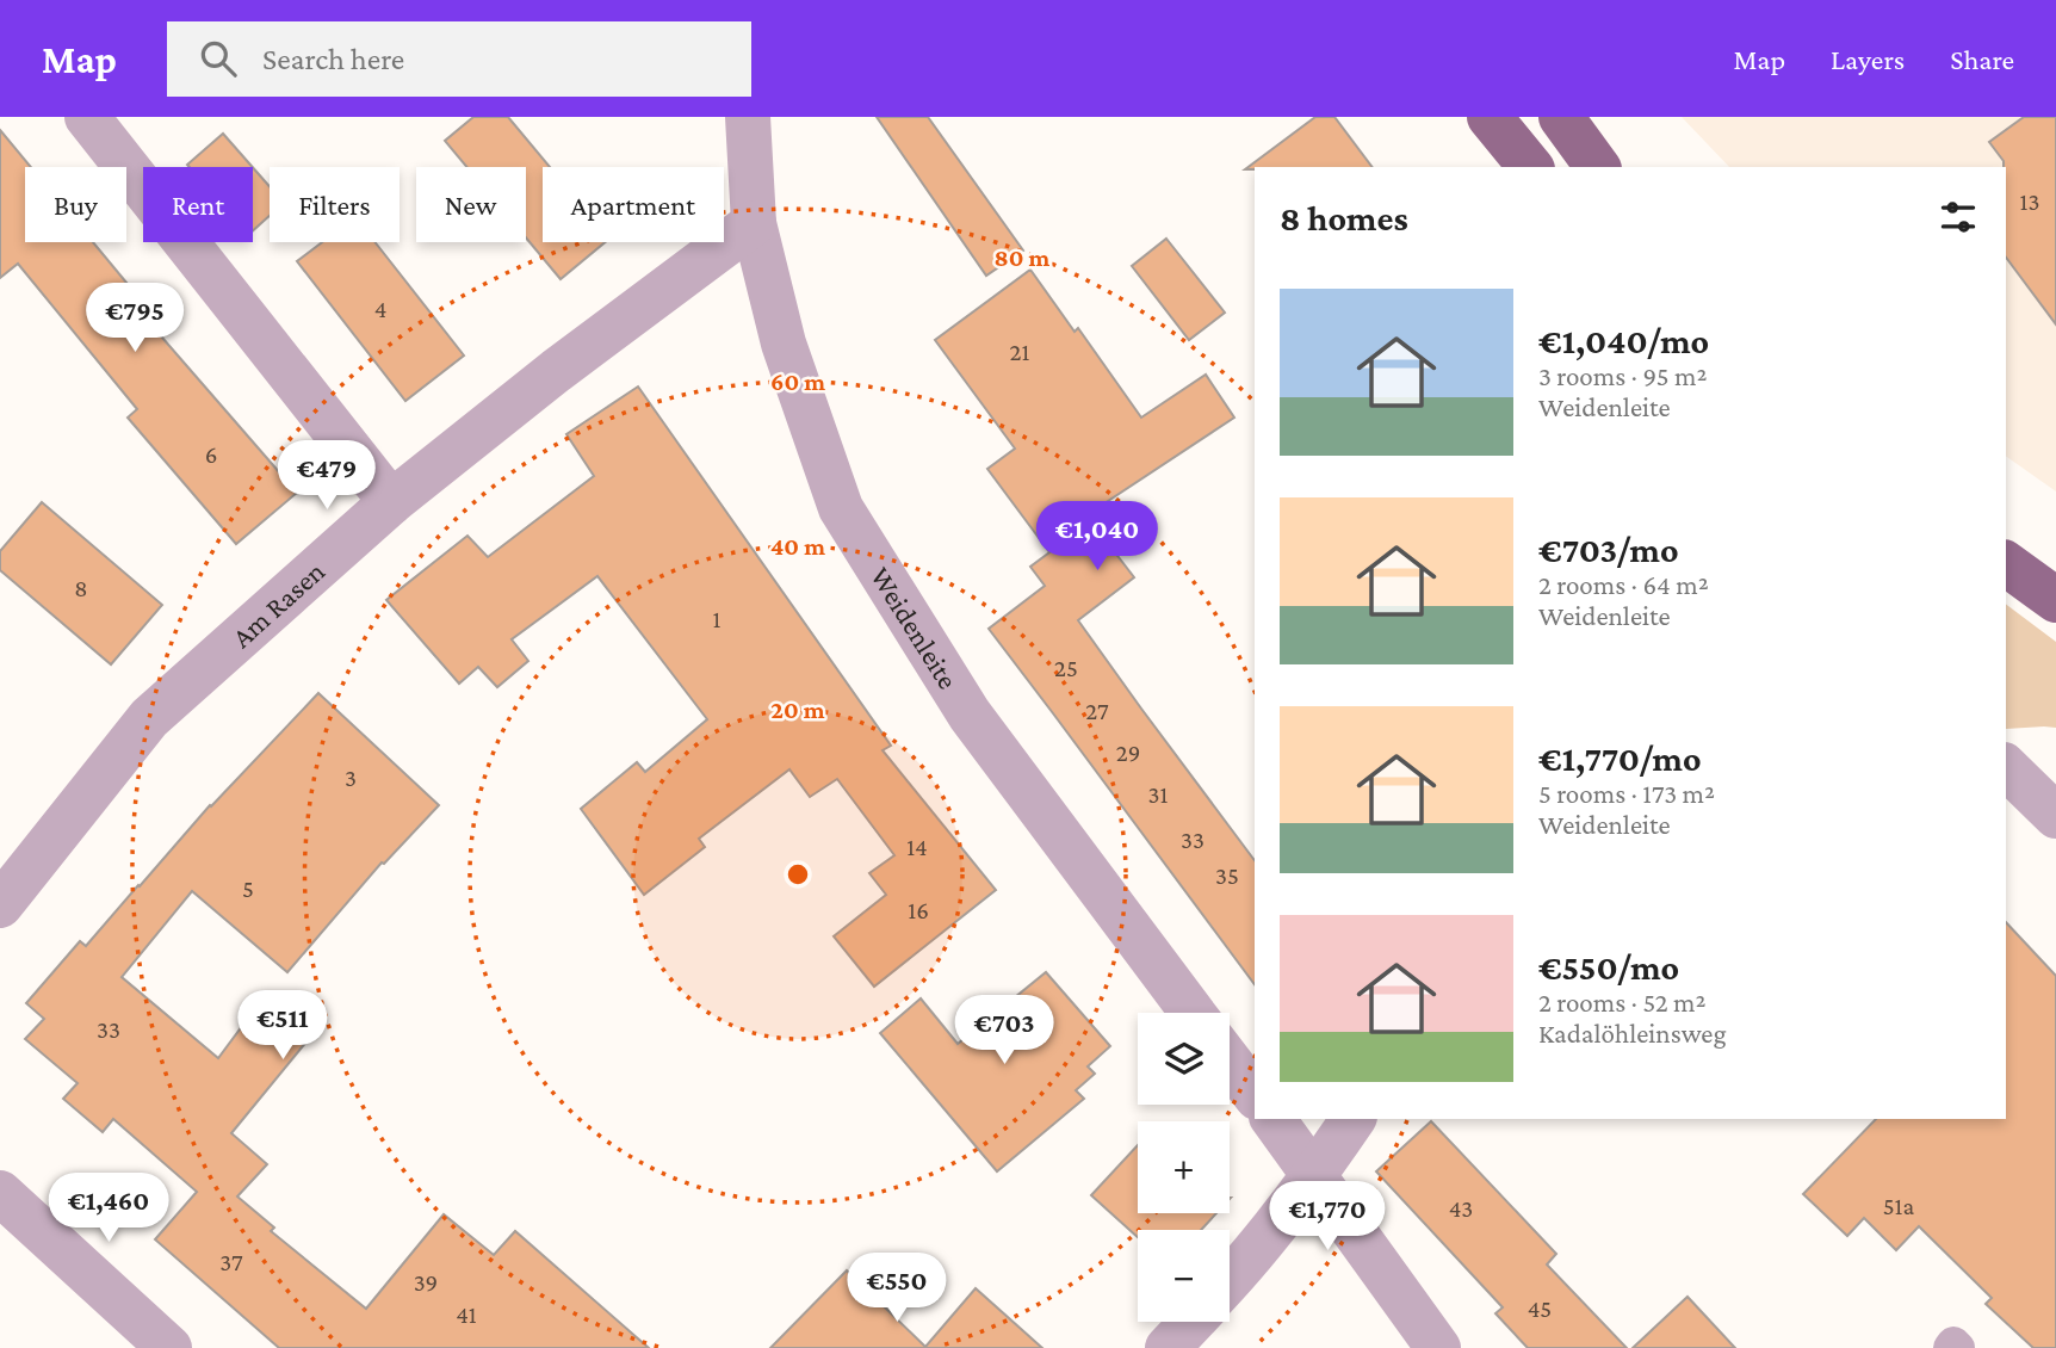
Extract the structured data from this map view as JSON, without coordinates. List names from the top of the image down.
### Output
{
  "streets": {
    "street": ["Am Rasen", "Weidenleite"]
  },
  "crossings": [
    ["Am Rasen", "Weidenleite"]
  ],
  "house_numbers": [
    "13",
    "4",
    "21",
    "6",
    "8",
    "1",
    "25",
    "27",
    "29",
    "3",
    "31",
    "33",
    "14",
    "35",
    "5",
    "16",
    "33",
    "51a",
    "43",
    "37",
    "39",
    "45",
    "41"
  ],
  "page": {
    "header": "Map",
    "search": "Search here",
    "nav": ["Map", "Layers", "Share"],
    "chip": [
      "Buy",
      "Rent",
      "Filters",
      "New",
      "Apartment"
    ],
    "heading": "8 homes",
    "list": [
      {
        "name": "€1,040/mo",
        "note": "3 rooms · 95 m² · Weidenleite"
      },
      {
        "name": "€703/mo",
        "note": "2 rooms · 64 m² · Weidenleite"
      },
      {
        "name": "€1,770/mo",
        "note": "5 rooms · 173 m² · Weidenleite"
      },
      {
        "name": "€550/mo",
        "note": "2 rooms · 52 m² · Kadalöhleinsweg"
      }
    ],
    "price": [
      "€795",
      "€479",
      "€1,040",
      "€511",
      "€703",
      "€1,460",
      "€1,770",
      "€550"
    ],
    "map_buttons": ["+", "−"]
  },
  "rings": [
    "80 m",
    "60 m",
    "40 m",
    "20 m"
  ]
}
